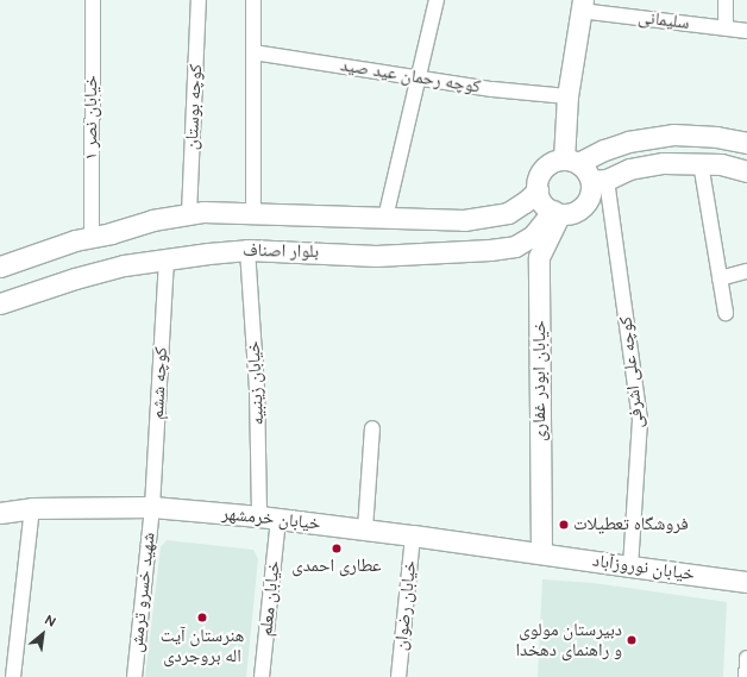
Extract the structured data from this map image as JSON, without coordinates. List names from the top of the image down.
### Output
{
  "streets": {
    "main road": [
      "بلوار اصناف",
      "خیابان ابوذر غفاری",
      "خیابان خرمشهر",
      "خیابان نوروزآباد"
    ],
    "street": [
      "سلیمانی",
      "کوچه رحمان عید صید",
      "کوچه بوستان",
      "خیابان نصر ۱",
      "کوچه علی اشرفی",
      "کوچه ششم",
      "خیابان زینبیه",
      "شهید خسرو ترمش",
      "خیابان معلم",
      "خیابان رضوان"
    ]
  },
  "crossings": [
    ["کوچه بوستان", "بلوار اصناف"],
    ["خیابان نصر ۱", "بلوار اصناف"],
    ["بلوار اصناف", "کوچه علی اشرفی"],
    ["بلوار اصناف", "خیابان ابوذر غفاری"],
    ["بلوار اصناف", "کوچه ششم"],
    ["بلوار اصناف", "خیابان زینبیه"],
    ["کوچه علی اشرفی", "خیابان ابوذر غفاری"],
    ["کوچه علی اشرفی", "خیابان نوروزآباد"],
    ["خیابان ابوذر غفاری", "خیابان خرمشهر"],
    ["خیابان ابوذر غفاری", "خیابان نوروزآباد"],
    ["کوچه ششم", "خیابان خرمشهر"],
    ["کوچه ششم", "شهید خسرو ترمش"],
    ["خیابان زینبیه", "خیابان خرمشهر"],
    ["خیابان زینبیه", "خیابان معلم"],
    ["خیابان خرمشهر", "خیابان نوروزآباد"],
    ["خیابان خرمشهر", "شهید خسرو ترمش"],
    ["خیابان خرمشهر", "خیابان معلم"],
    ["خیابان خرمشهر", "خیابان رضوان"]
  ],
  "places": [
    "فروشگاه تعطیلات",
    "عطاری احمدی",
    "هنرستان آیت اله بروجردی",
    "دبیرستان مولوی و راهنمای دهخدا"
  ],
  "north": "top right"
}
